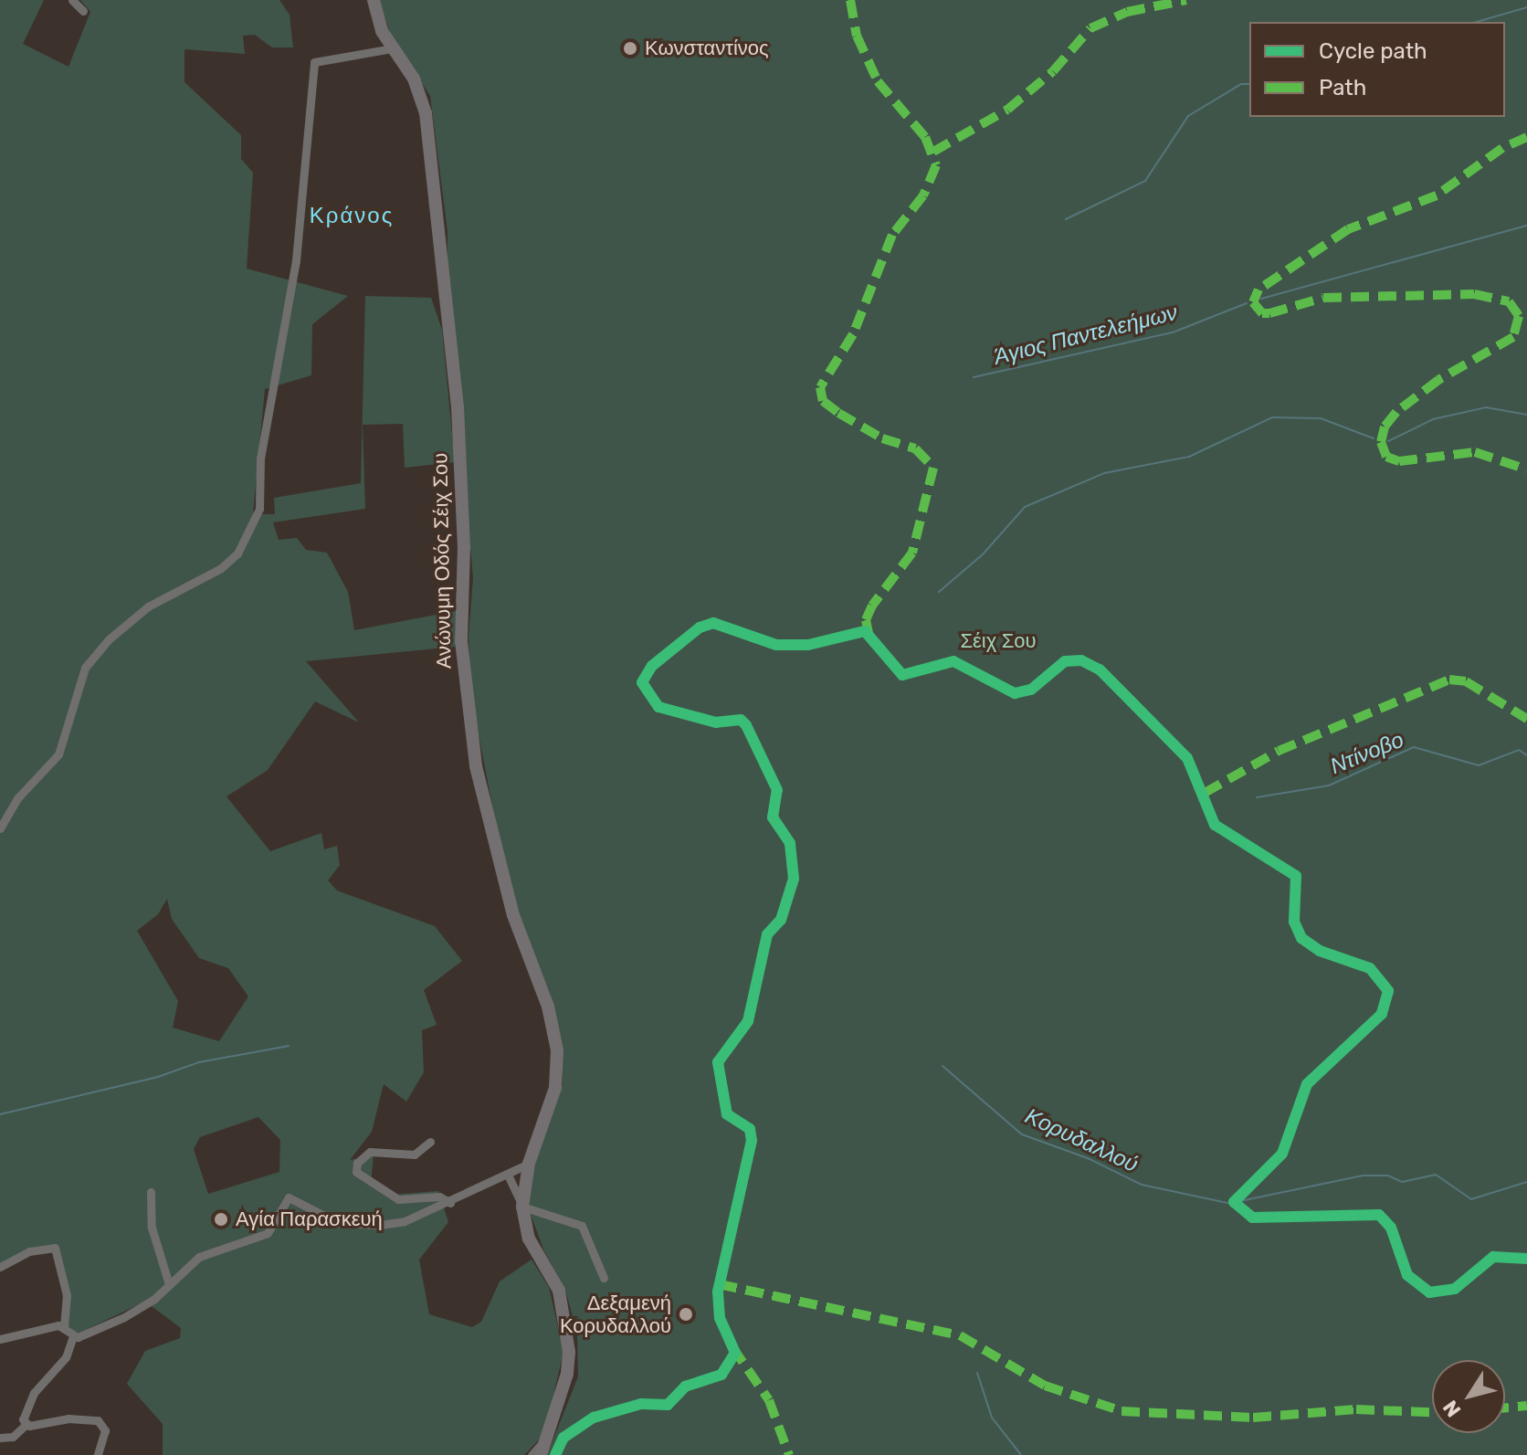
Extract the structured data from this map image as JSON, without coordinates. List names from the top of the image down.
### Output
{
  "streets": {
    "street": ["Ανώνυμη Οδός Σέιχ Σου"]
  },
  "districts": ["Κράνος"],
  "water": ["Άγιος Παντελεήμων", "Ντίνοβο", "Κορυδαλλού"],
  "parks": ["Σέιχ Σου"],
  "places": ["Κωνσταντίνος", "Αγία Παρασκευή", "Δεξαμενή Κορυδαλλού"],
  "legend": ["Cycle path", "Path"],
  "north": "bottom left"
}
